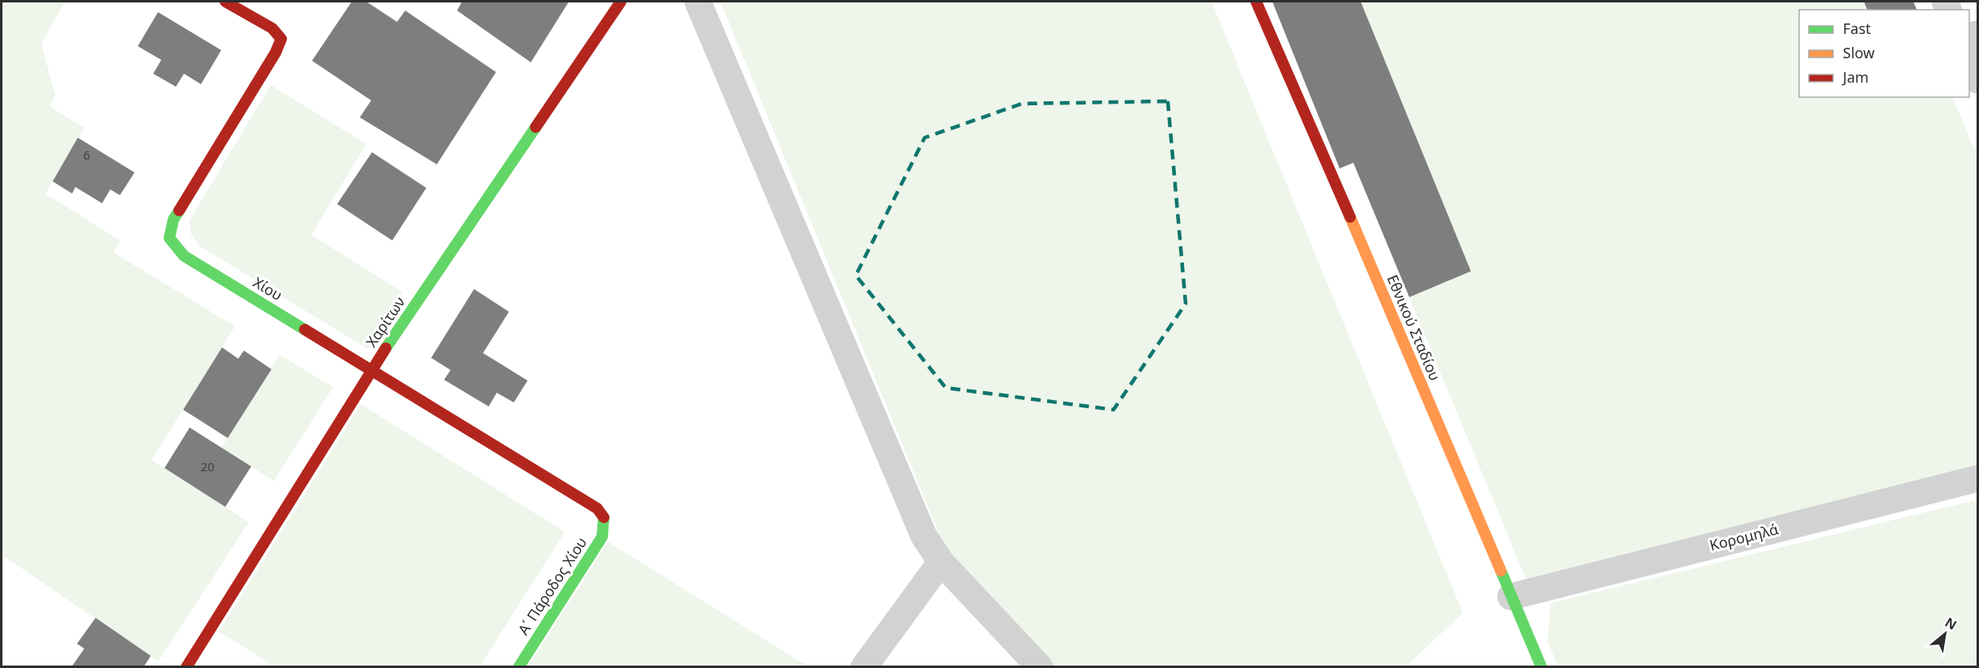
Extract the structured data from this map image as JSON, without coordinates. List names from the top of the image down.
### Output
{
  "streets": {
    "street": [
      "Χίου",
      "Χαρίτων",
      "Εθνικού Σταδίου",
      "Κορομηλά",
      "Α΄ Πάροδος Χίου"
    ]
  },
  "crossings": [
    ["Χίου", "Χαρίτων"],
    ["Χίου", "Α΄ Πάροδος Χίου"],
    ["Εθνικού Σταδίου", "Κορομηλά"]
  ],
  "house_numbers": ["6", "20"],
  "legend": ["Fast", "Slow", "Jam"],
  "north": "top right"
}
